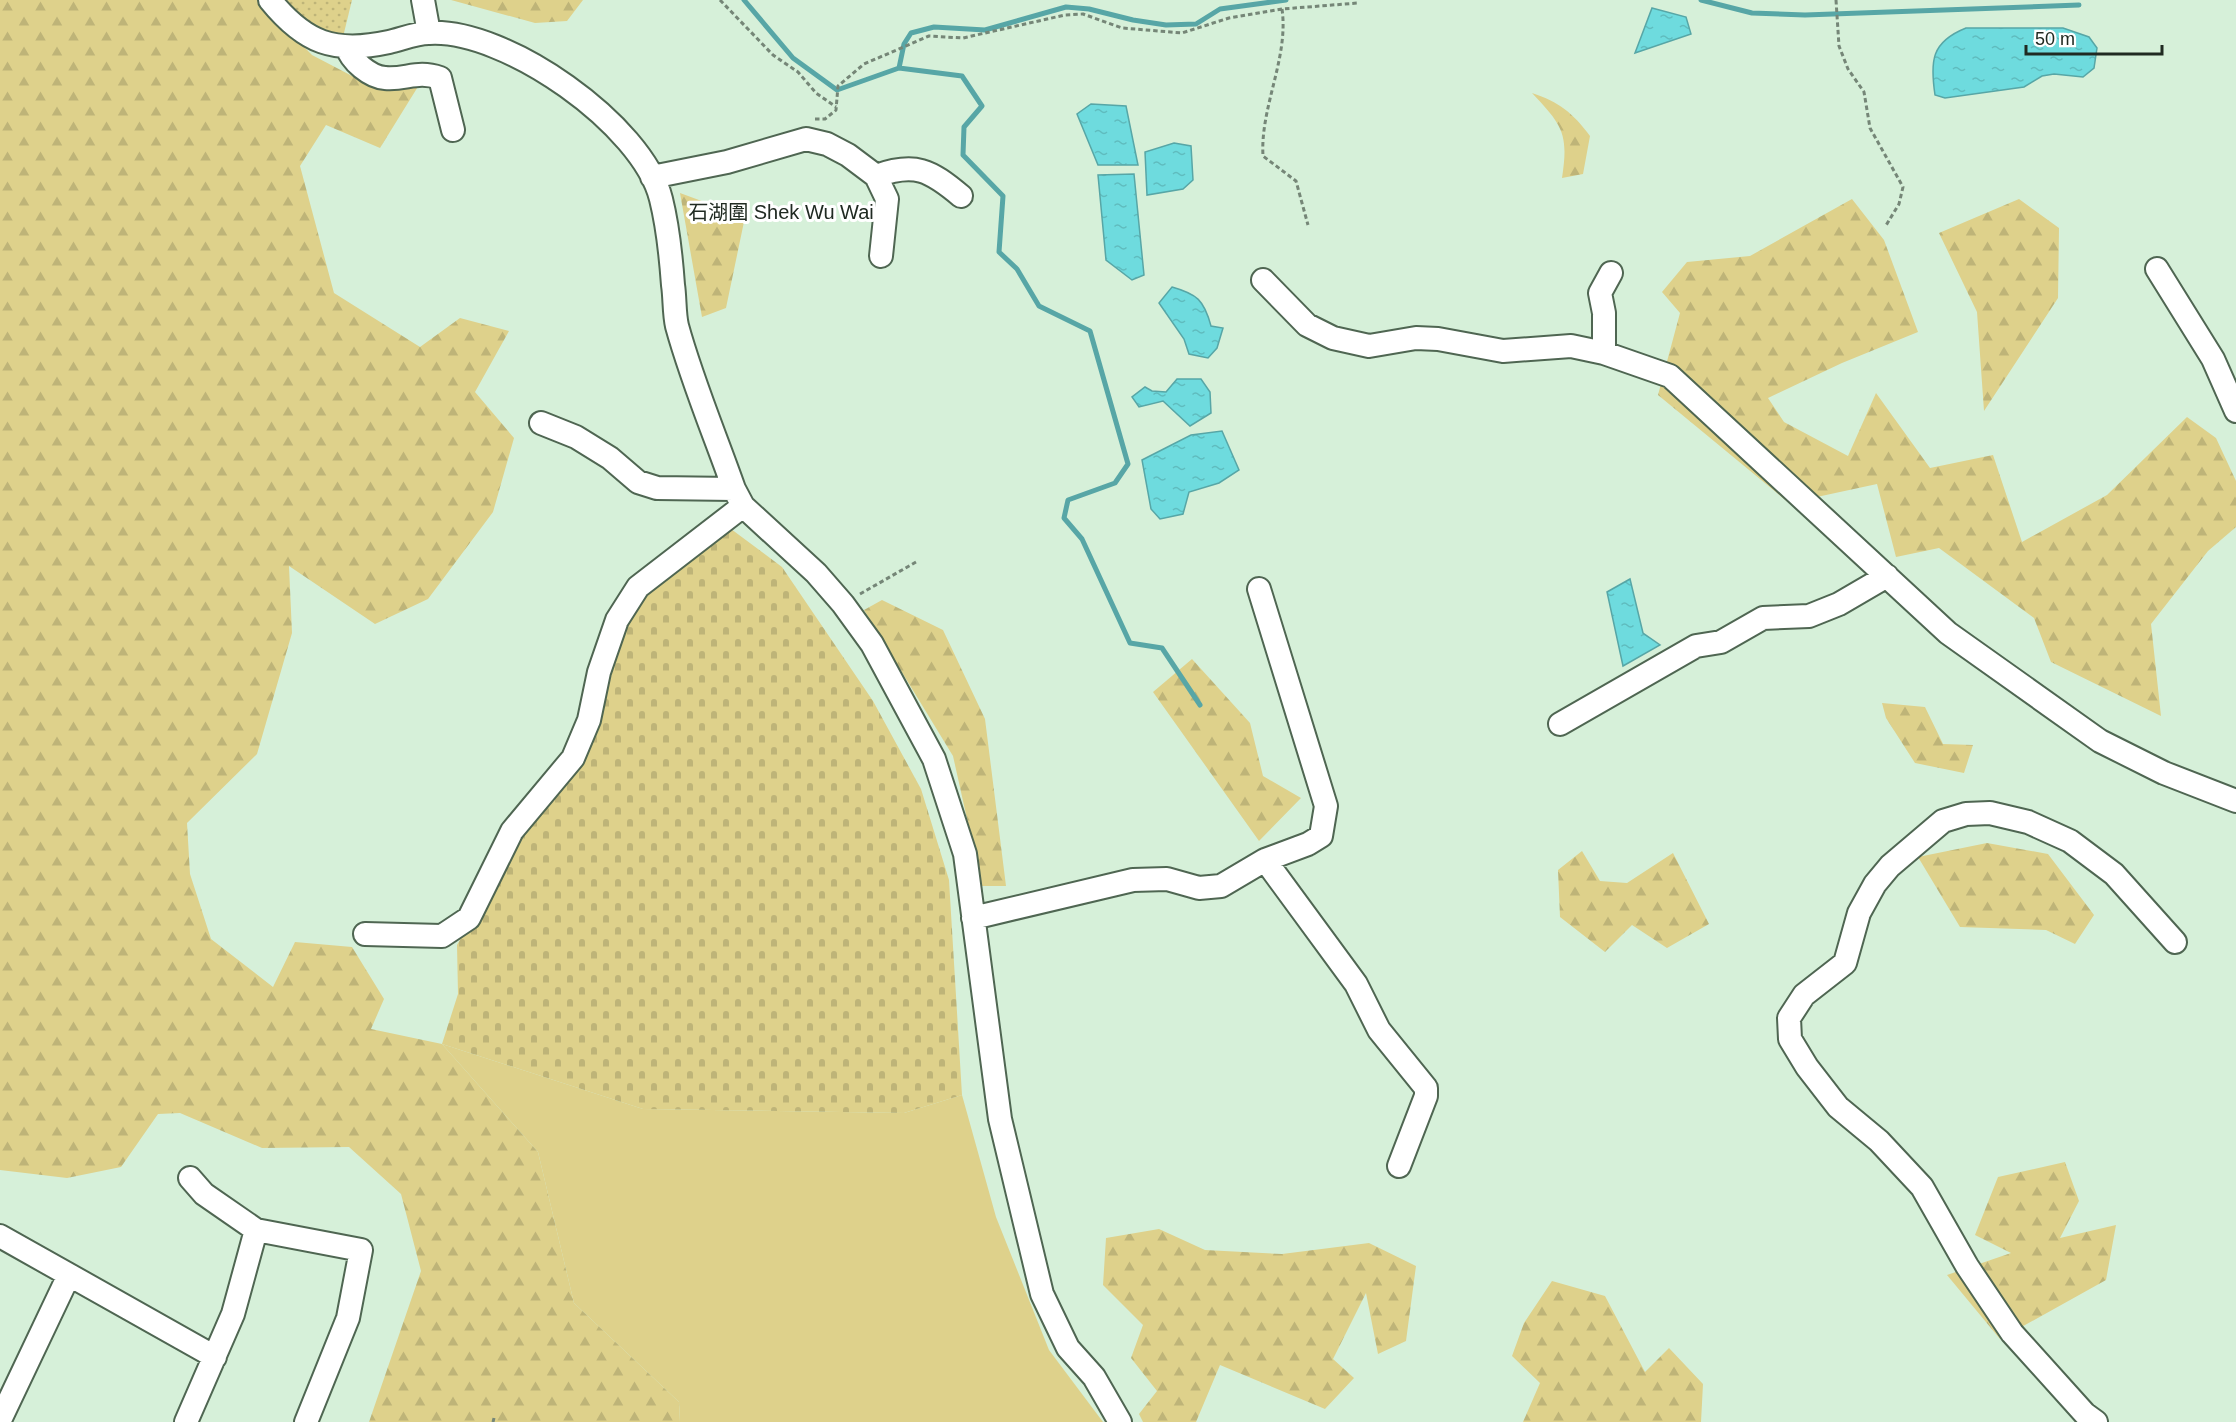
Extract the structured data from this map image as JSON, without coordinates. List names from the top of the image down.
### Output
{
  "districts": ["石湖圍 Shek Wu Wai"],
  "scale_bar": "50 m"
}
